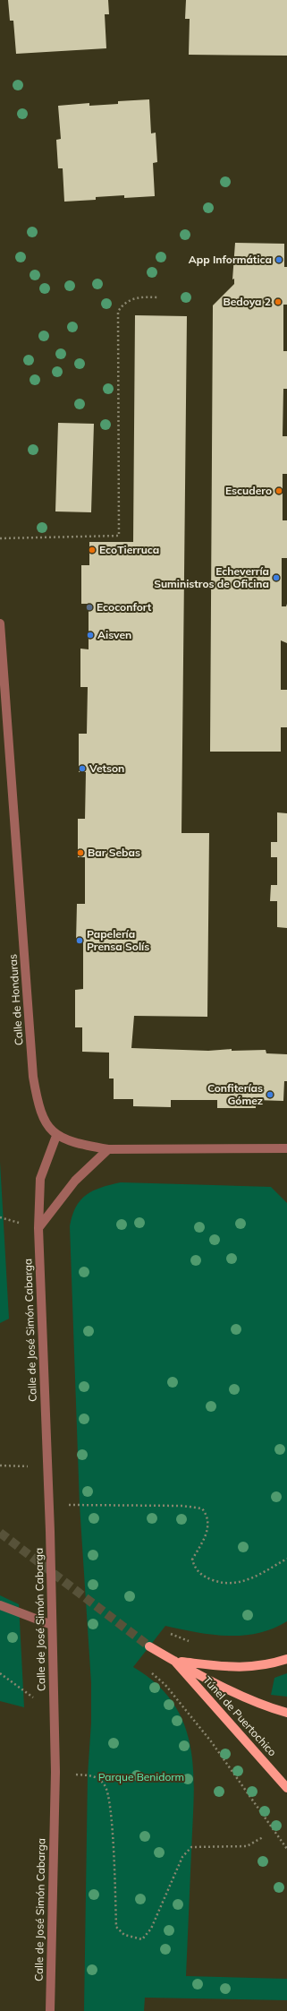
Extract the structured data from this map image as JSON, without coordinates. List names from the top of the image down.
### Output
{
  "streets": {
    "main road": ["Túnel de Puertochico"],
    "street": ["Calle de Honduras", "Calle de José Simón Cabarga"]
  },
  "crossings": [
    ["Calle de Honduras", "Calle de José Simón Cabarga"]
  ],
  "parks": ["Parque Benidorm"],
  "places": [
    "App Informática",
    "Bedoya 2",
    "Escudero",
    "EcoTierruca",
    "Echeverría Suministros de Oficina",
    "Ecoconfort",
    "Aisven",
    "Vetson",
    "Bar Sebas",
    "Papelería Prensa Solís",
    "Confiterías Gómez"
  ]
}
